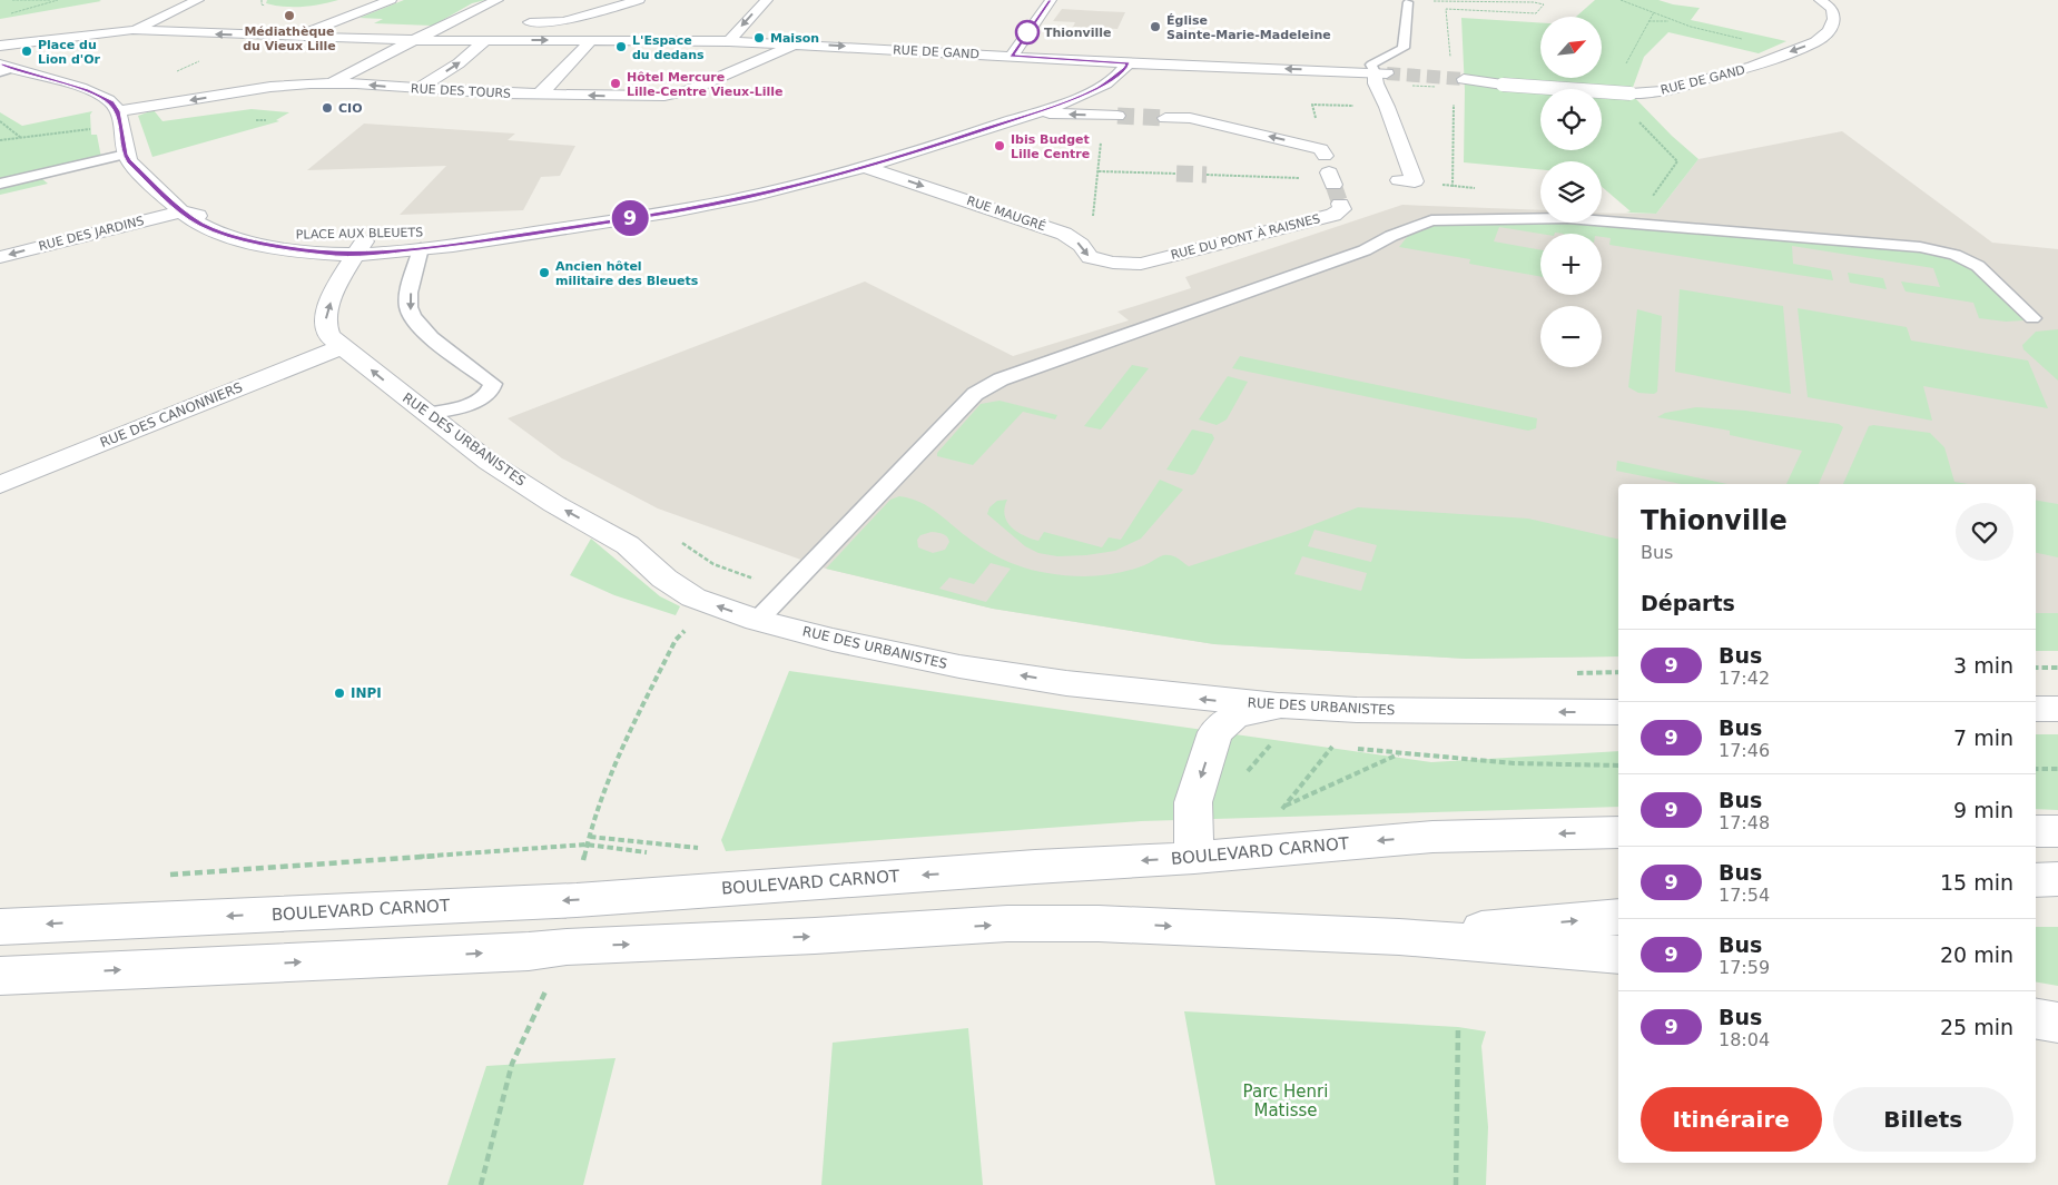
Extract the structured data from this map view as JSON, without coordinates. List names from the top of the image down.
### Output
{
  "streets": {
    "street": [
      "RUE DE GAND",
      "RUE DES TOURS",
      "RUE MAUGRÉ",
      "RUE DES JARDINS",
      "PLACE AUX BLEUETS",
      "RUE DU PONT À RAISNES",
      "RUE DES CANONNIERS",
      "RUE DES URBANISTES",
      "BOULEVARD CARNOT"
    ]
  },
  "crossings": [
    ["RUE DE GAND", "RUE DES TOURS"],
    ["RUE DE GAND", "PLACE AUX BLEUETS"],
    ["RUE MAUGRÉ", "PLACE AUX BLEUETS"],
    ["RUE MAUGRÉ", "RUE DU PONT À RAISNES"],
    ["RUE DES JARDINS", "PLACE AUX BLEUETS"],
    ["RUE DES CANONNIERS", "RUE DES URBANISTES"]
  ],
  "one_way": ["RUE MAUGRÉ"],
  "parks": ["Parc Henri Matisse"],
  "places": [
    "Médiathèque du Vieux Lille",
    "Église Sainte-Marie-Madeleine",
    "Thionville",
    "Maison",
    "L'Espace du dedans",
    "Place du Lion d'Or",
    "Hôtel Mercure Lille-Centre Vieux-Lille",
    "CIO",
    "Ibis Budget Lille Centre",
    "Ancien hôtel militaire des Bleuets",
    "INPI"
  ],
  "lines": ["bus line 9"],
  "north": "top right",
  "page": {
    "on_map": "9",
    "map_buttons": ["+", "−"],
    "heading": [
      ["Thionville", "Bus"],
      "Départs"
    ],
    "list": [
      {
        "mark": "9",
        "name": "Bus",
        "note": "17:42",
        "value": "3 min"
      },
      {
        "mark": "9",
        "name": "Bus",
        "note": "17:46",
        "value": "7 min"
      },
      {
        "mark": "9",
        "name": "Bus",
        "note": "17:48",
        "value": "9 min"
      },
      {
        "mark": "9",
        "name": "Bus",
        "note": "17:54",
        "value": "15 min"
      },
      {
        "mark": "9",
        "name": "Bus",
        "note": "17:59",
        "value": "20 min"
      },
      {
        "mark": "9",
        "name": "Bus",
        "note": "18:04",
        "value": "25 min"
      }
    ],
    "buttons": ["Itinéraire", "Billets"]
  }
}
